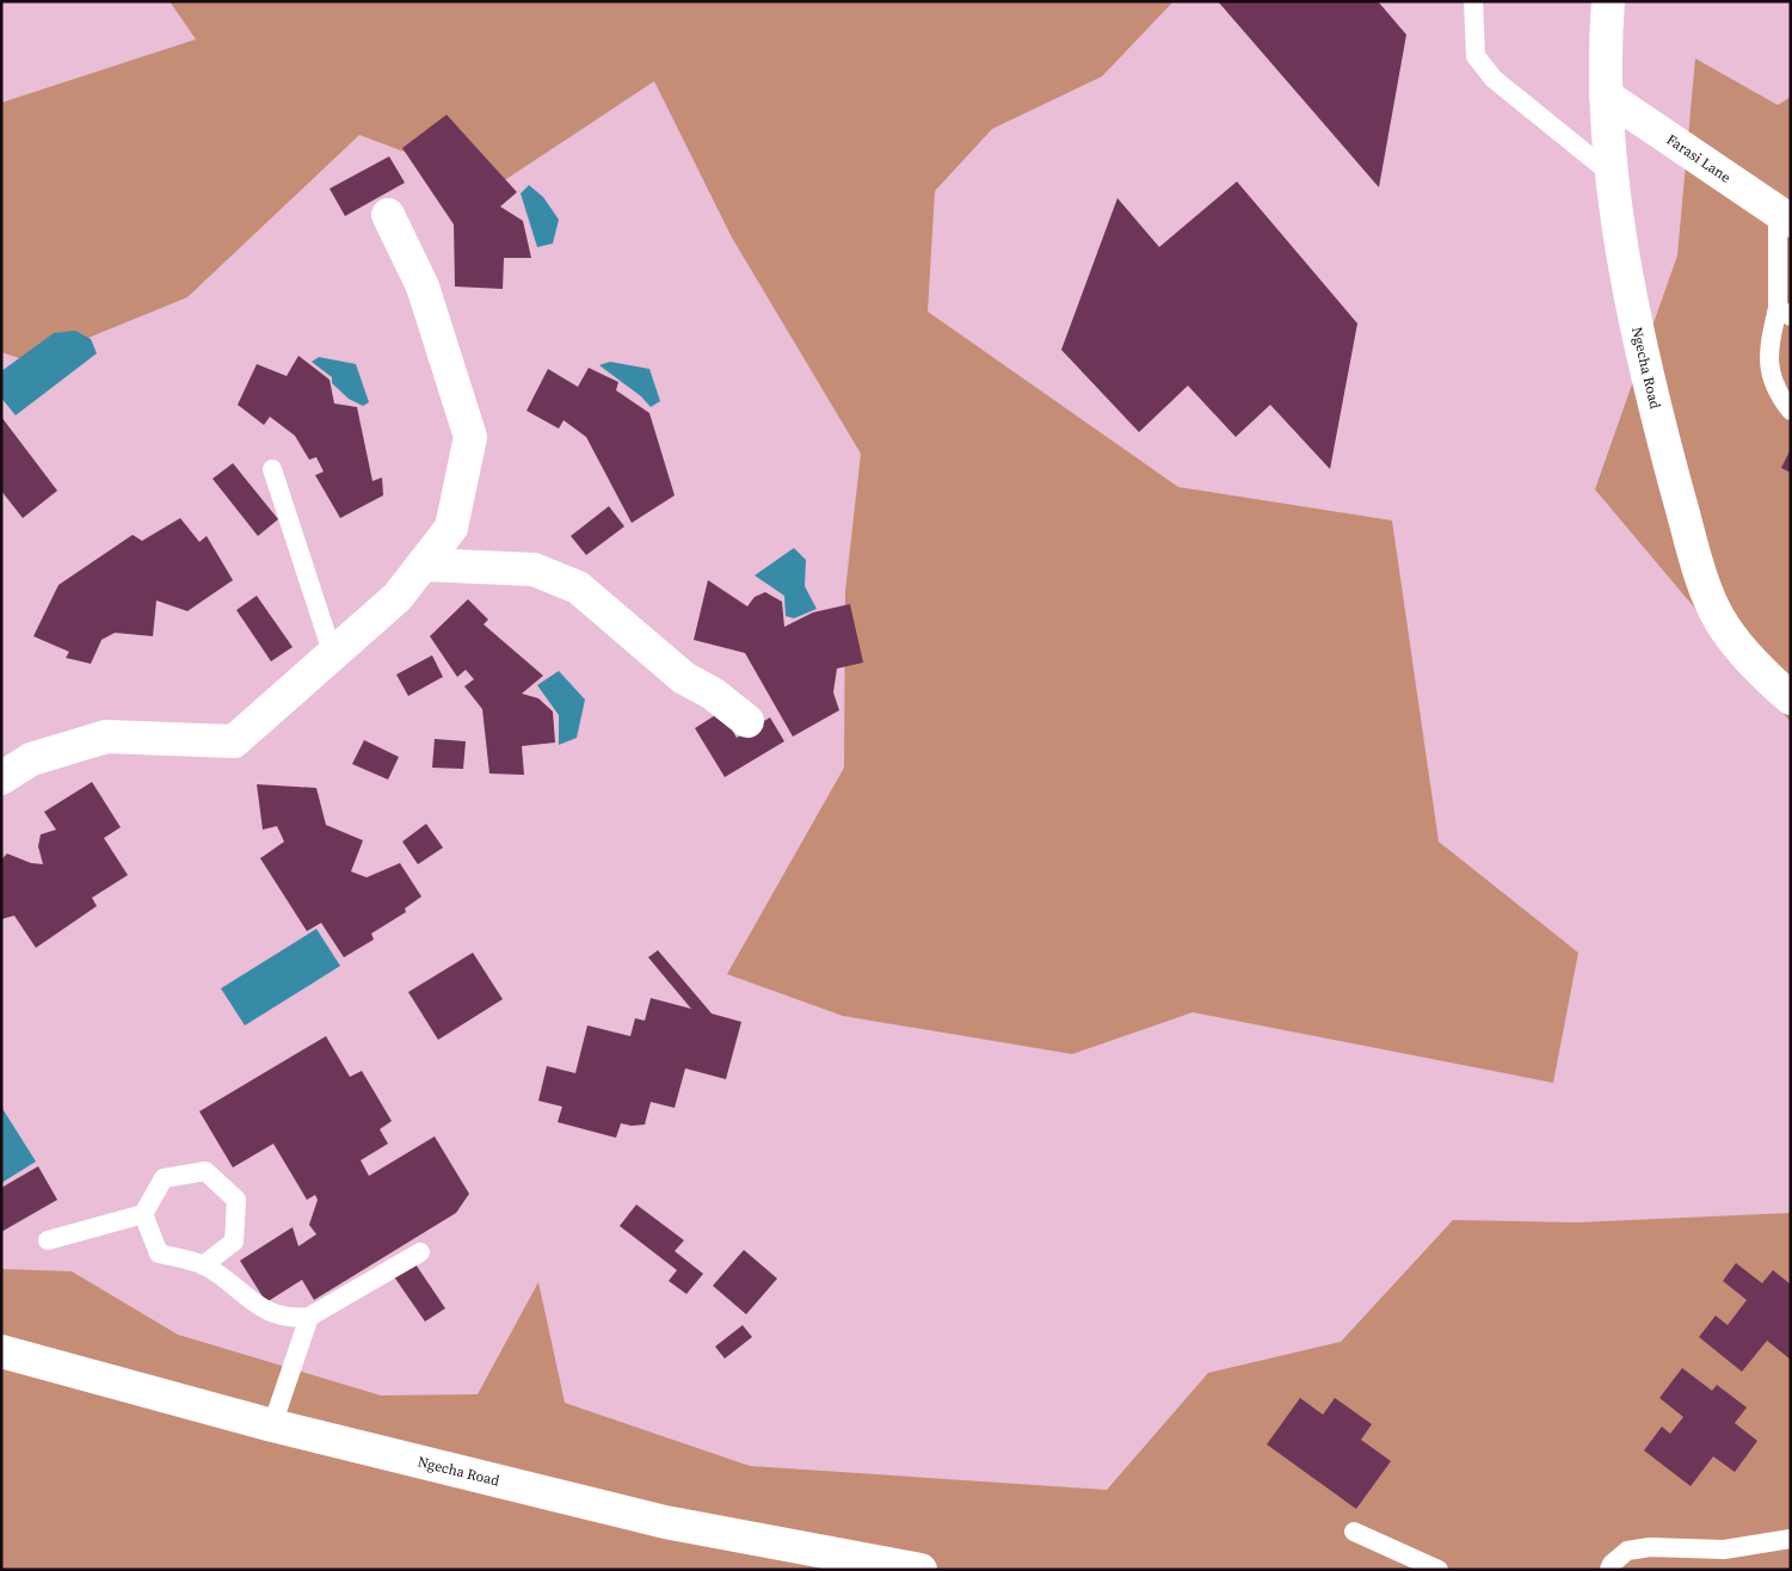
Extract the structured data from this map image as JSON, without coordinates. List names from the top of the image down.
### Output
{
  "streets": {
    "street": ["Farasi Lane", "Ngecha Road"]
  },
  "crossings": [
    ["Farasi Lane", "Ngecha Road"]
  ]
}
